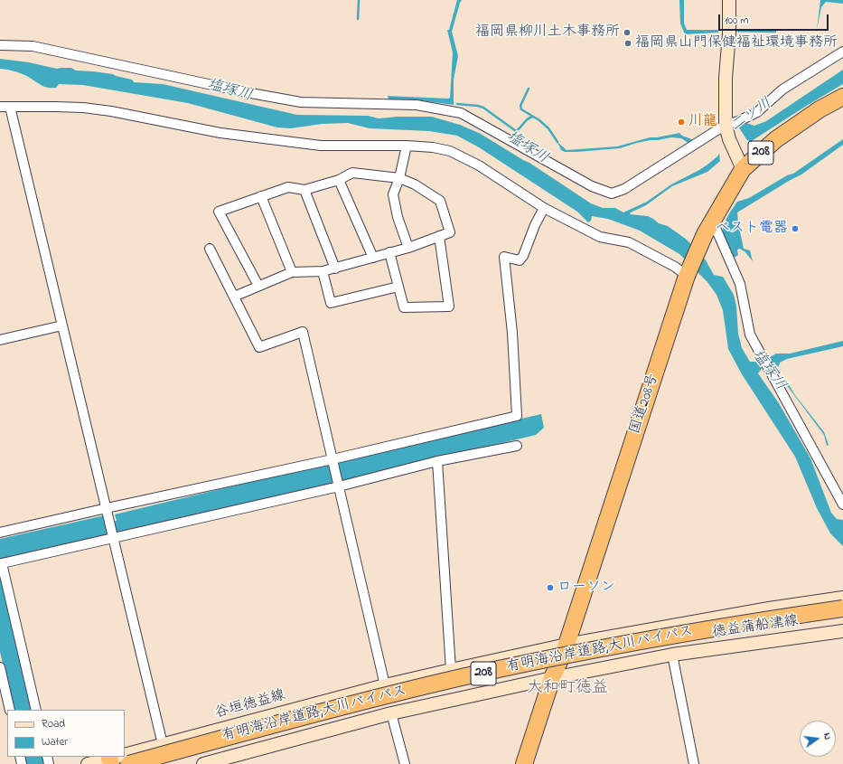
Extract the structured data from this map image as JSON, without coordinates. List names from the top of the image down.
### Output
{
  "streets": {
    "highway": ["208", "国道208号", "有明海沿岸道路;大川バイパス"],
    "main road": ["徳益蒲船津線", "谷垣徳益線"]
  },
  "crossings": [
    ["国道208号", "徳益蒲船津線"],
    ["国道208号", "谷垣徳益線"],
    ["徳益蒲船津線", "谷垣徳益線"]
  ],
  "districts": ["大和町徳益"],
  "water": ["塩塚川", "二ツ川"],
  "places": [
    "福岡県柳川土木事務所",
    "福岡県山門保健福祉環境事務所",
    "川龍",
    "ベスト電器",
    "ローソン"
  ],
  "legend": ["Road", "Water"],
  "scale_bar": "100 m",
  "north": "right"
}
